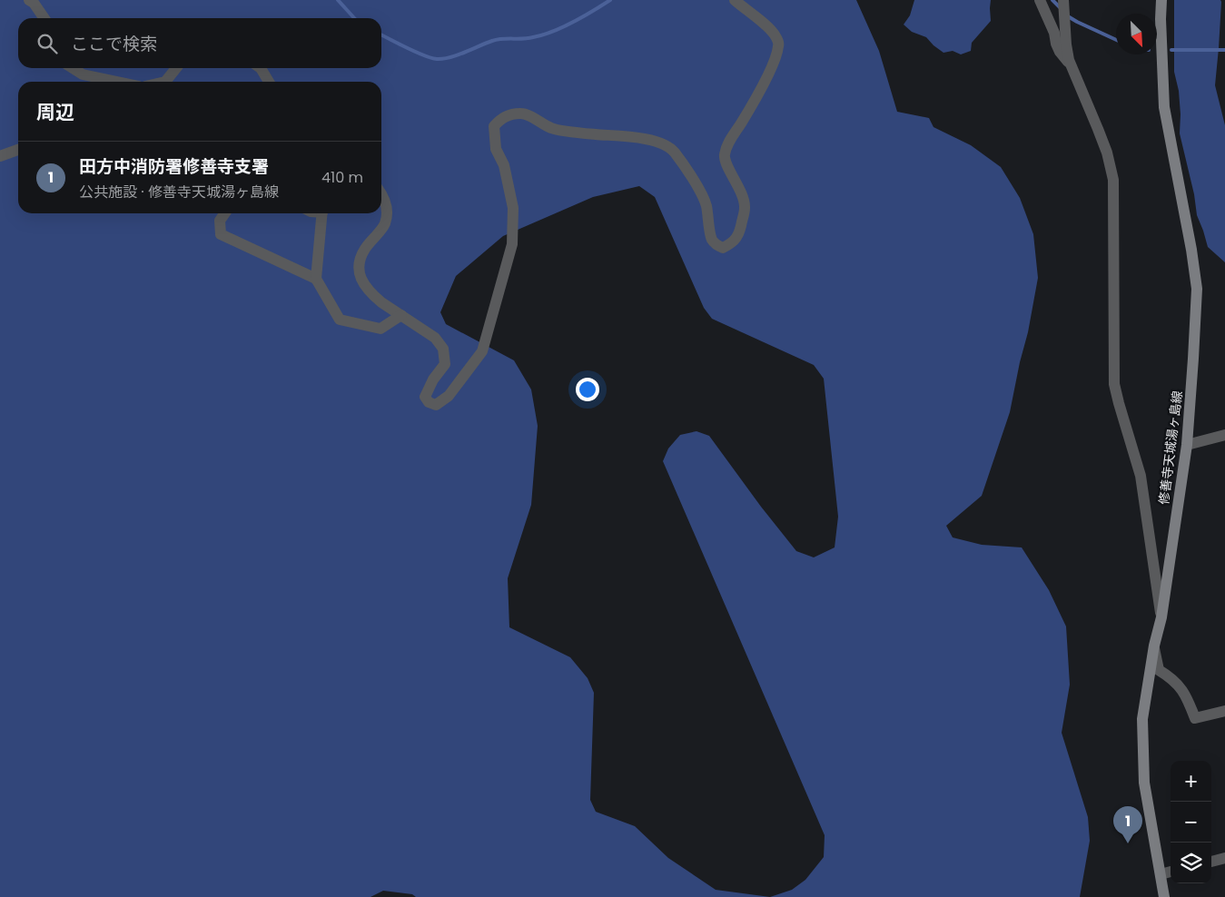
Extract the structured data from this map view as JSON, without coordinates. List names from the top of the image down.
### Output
{
  "streets": {
    "main road": ["修善寺天城湯ヶ島線"]
  },
  "north": "bottom right",
  "page": {
    "search": "ここで検索",
    "heading": "周辺",
    "list": [
      {
        "mark": "1",
        "name": "田方中消防署修善寺支署",
        "note": "公共施設 · 修善寺天城湯ヶ島線",
        "value": "410 m"
      }
    ],
    "map_buttons": ["+", "−"],
    "pins": "1"
  }
}
